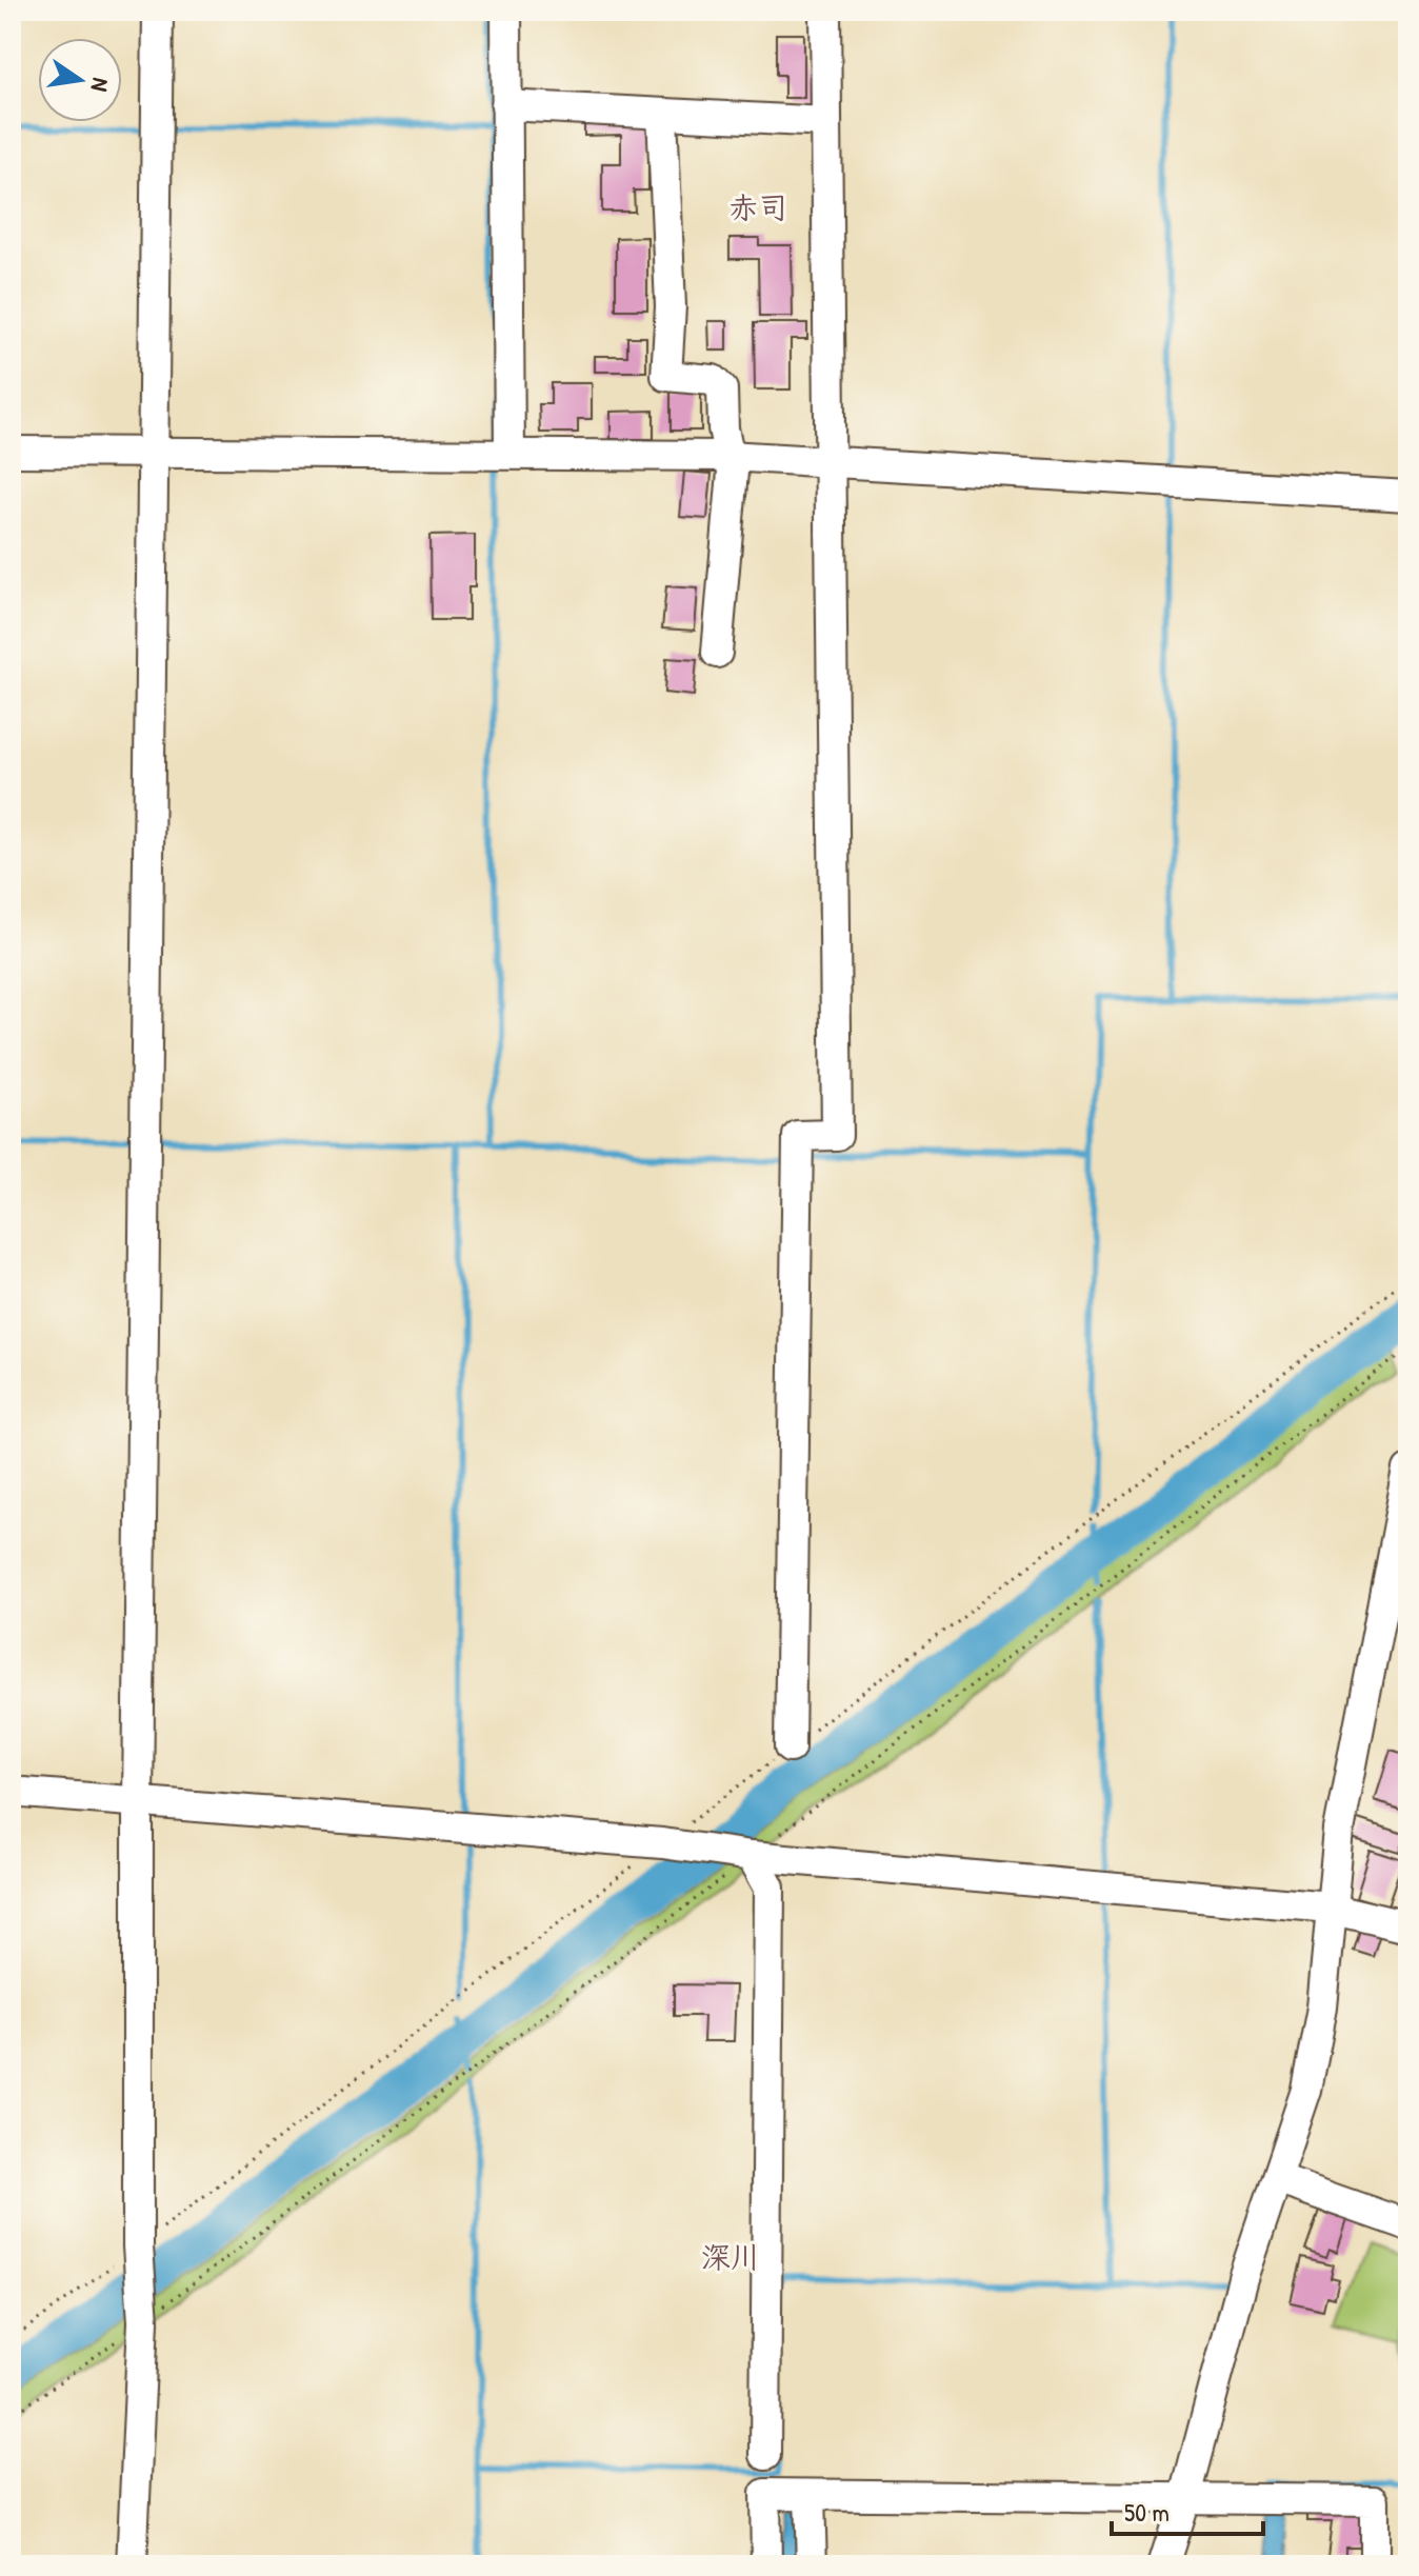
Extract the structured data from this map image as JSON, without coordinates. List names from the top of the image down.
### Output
{
  "districts": ["赤司", "深川"],
  "scale_bar": "50 m",
  "north": "right"
}
